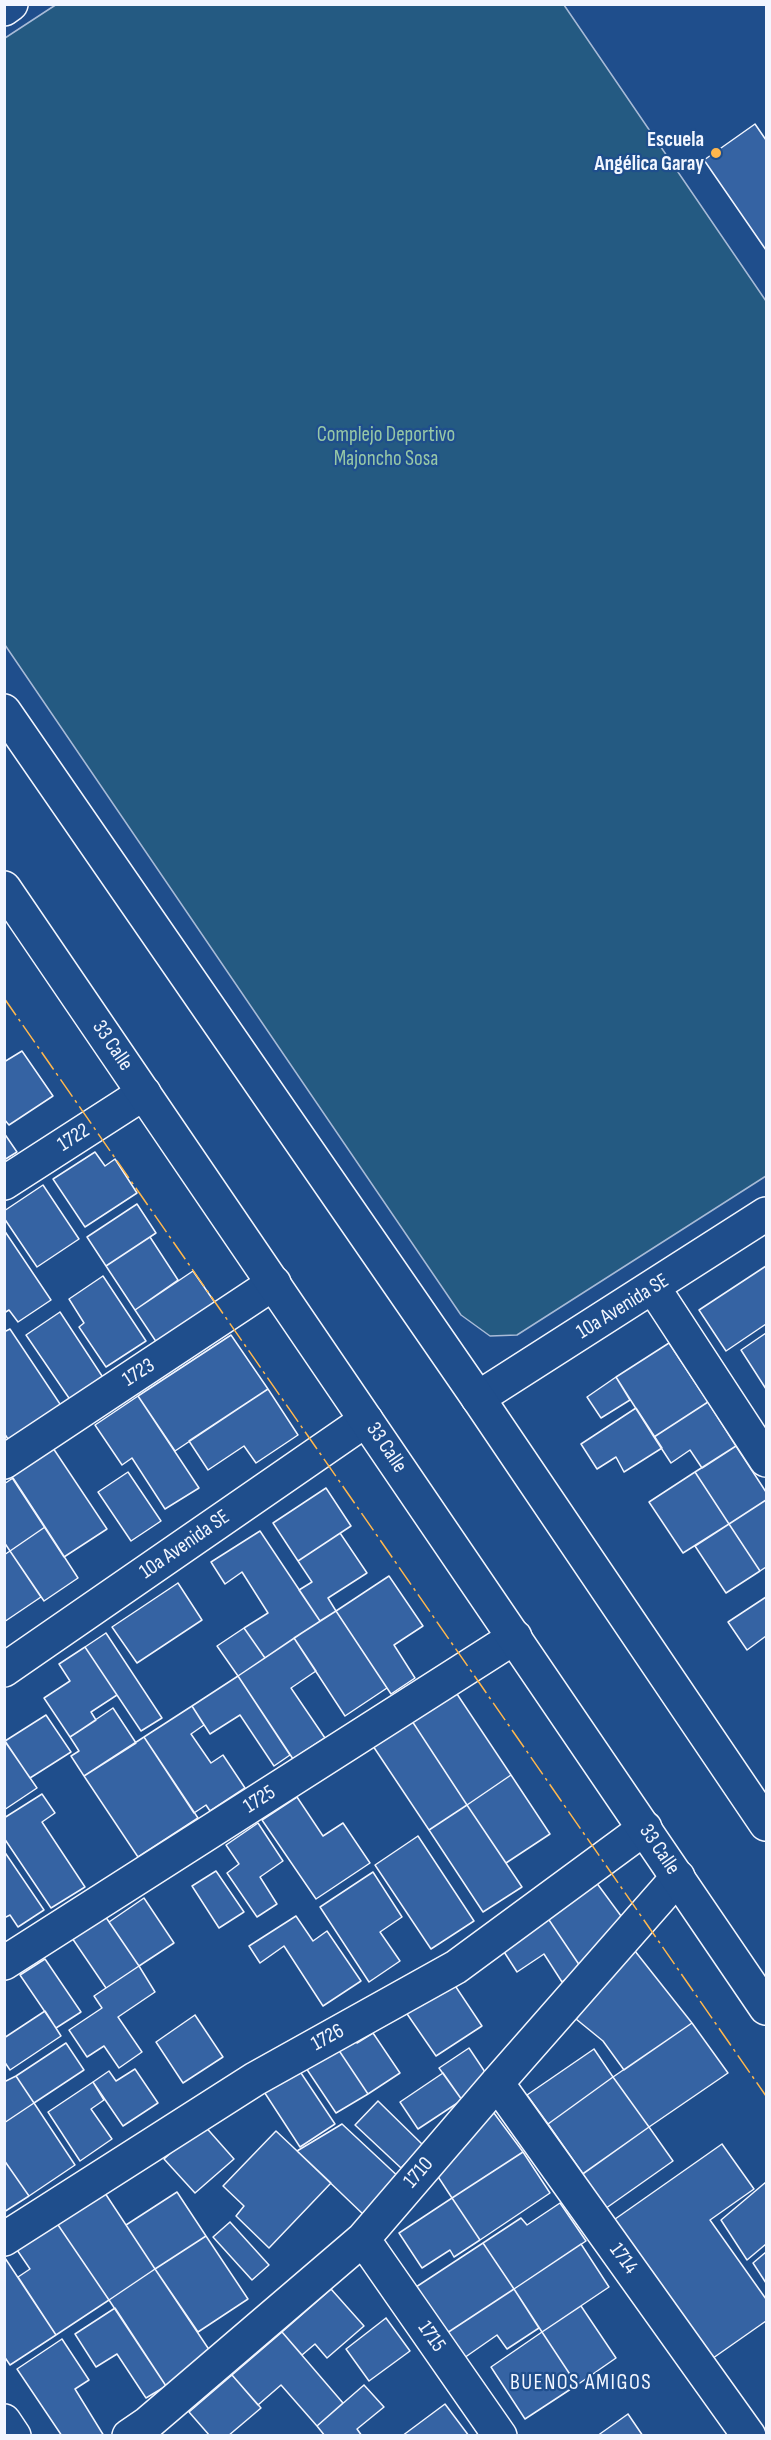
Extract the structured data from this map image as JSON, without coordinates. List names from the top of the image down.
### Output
{
  "streets": {
    "street": [
      "33 Calle",
      "1722",
      "10a Avenida SE",
      "1723",
      "1725",
      "1726",
      "1710",
      "1714",
      "1715"
    ]
  },
  "crossings": [
    ["33 Calle", "1722"],
    ["33 Calle", "10a Avenida SE"],
    ["33 Calle", "1723"],
    ["33 Calle", "1725"],
    ["33 Calle", "1726"],
    ["33 Calle", "1710"],
    ["1710", "1714"],
    ["1710", "1715"]
  ],
  "districts": ["BUENOS AMIGOS"],
  "parks": ["Complejo Deportivo Majoncho Sosa"],
  "places": ["Escuela Angélica Garay"]
}
